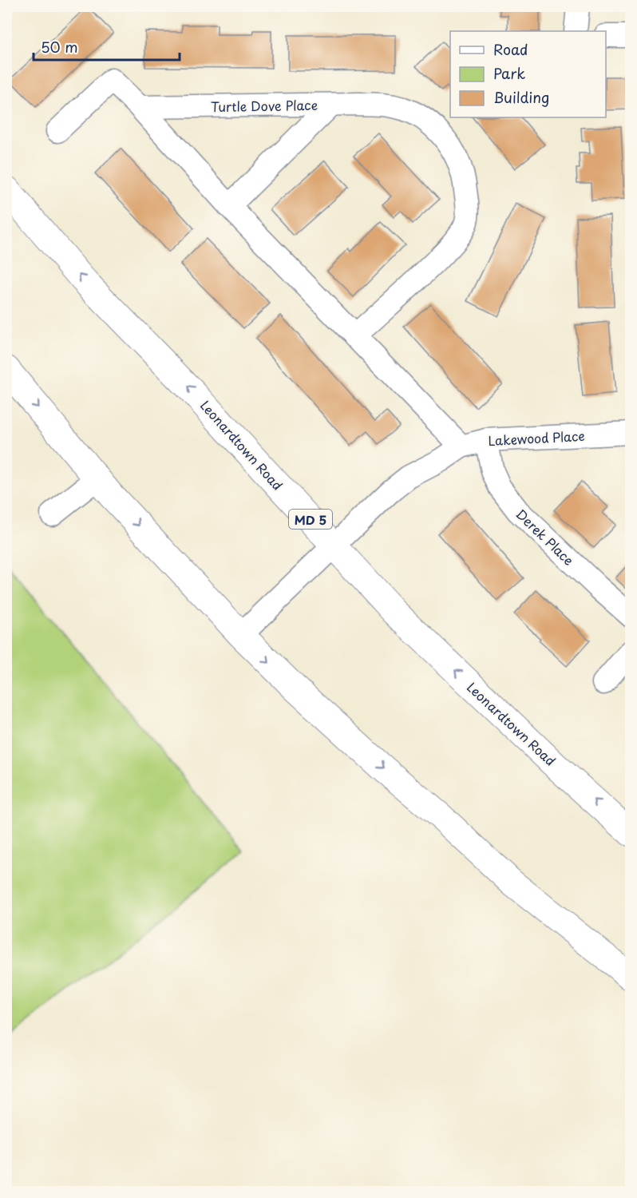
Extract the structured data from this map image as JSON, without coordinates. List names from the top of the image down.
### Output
{
  "streets": {
    "highway": ["Leonardtown Road", "MD 5"],
    "street": ["Turtle Dove Place", "Lakewood Place", "Derek Place"]
  },
  "crossings": [
    ["Lakewood Place", "Leonardtown Road"],
    ["Lakewood Place", "Derek Place"]
  ],
  "legend": ["Road", "Park", "Building"],
  "scale_bar": "50 m"
}
